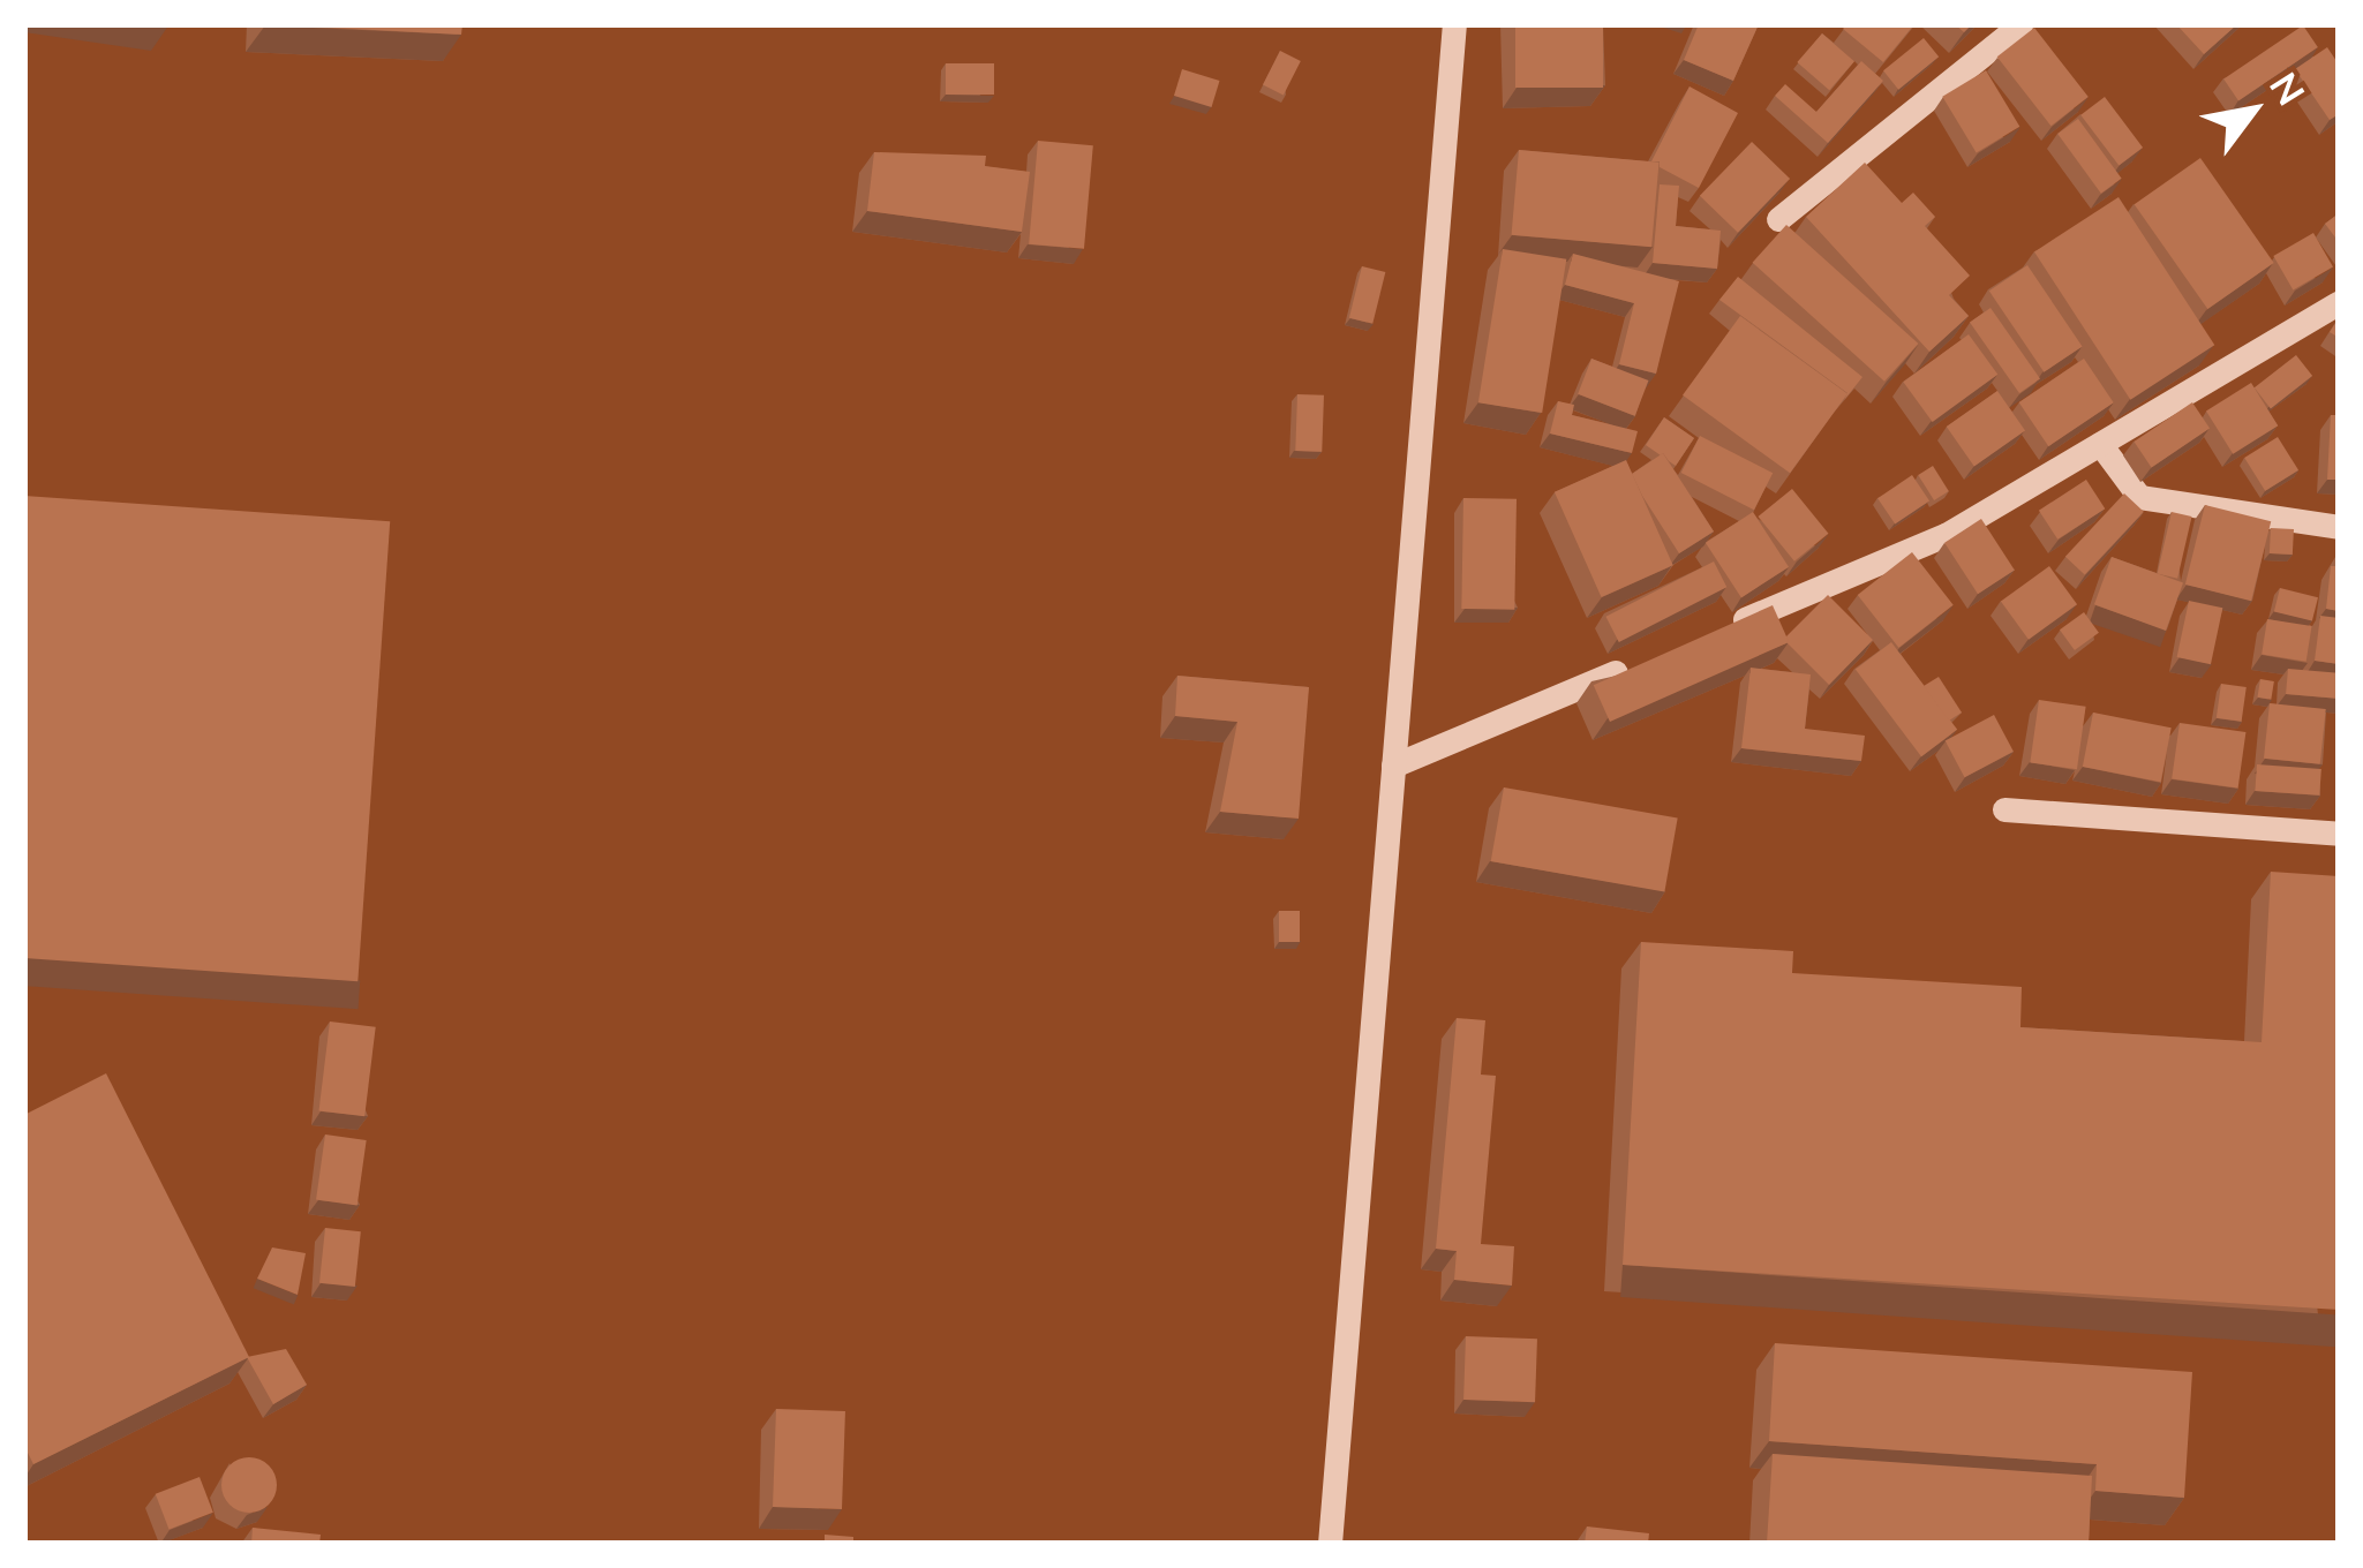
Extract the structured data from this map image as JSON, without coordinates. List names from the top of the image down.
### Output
{
  "north": "top right"
}
